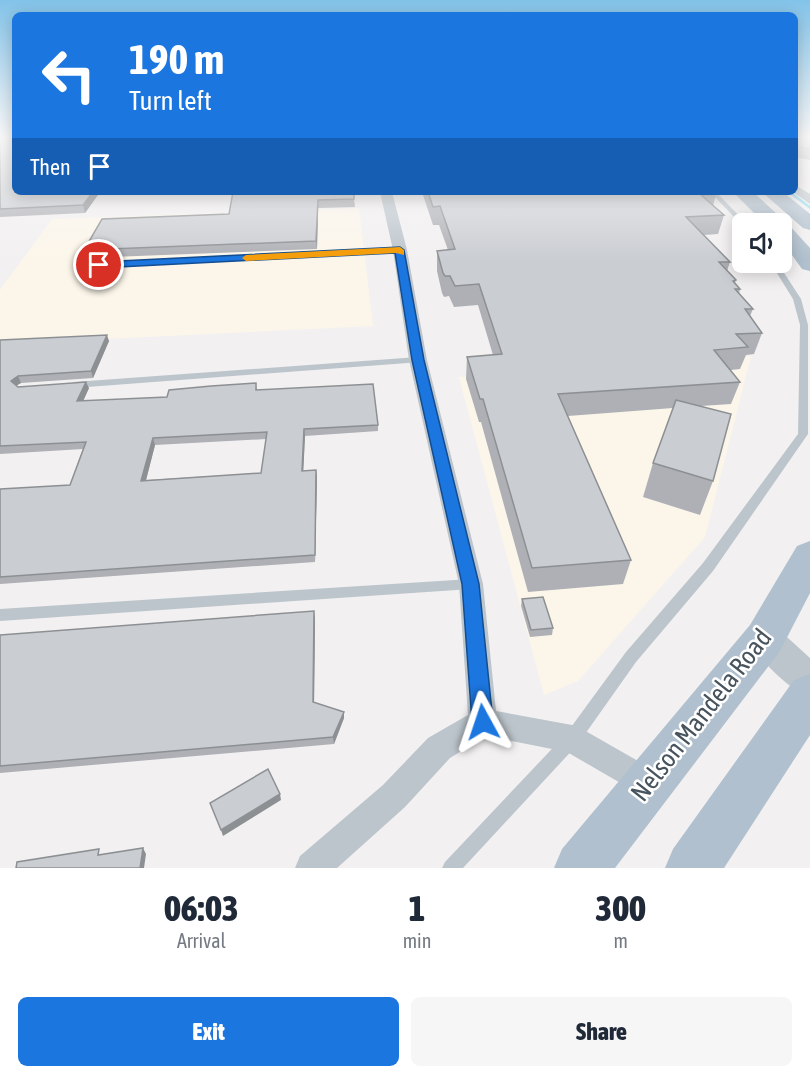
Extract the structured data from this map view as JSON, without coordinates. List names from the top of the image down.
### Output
{
  "streets": {
    "main road": ["Nelson Mandela Road"]
  },
  "page": {
    "turn": ["190 m", "Turn left"],
    "then": "Then",
    "eta": [
      "06:03",
      "Arrival",
      "1",
      "min",
      "300",
      "m"
    ],
    "buttons": ["Exit", "Share"]
  }
}
